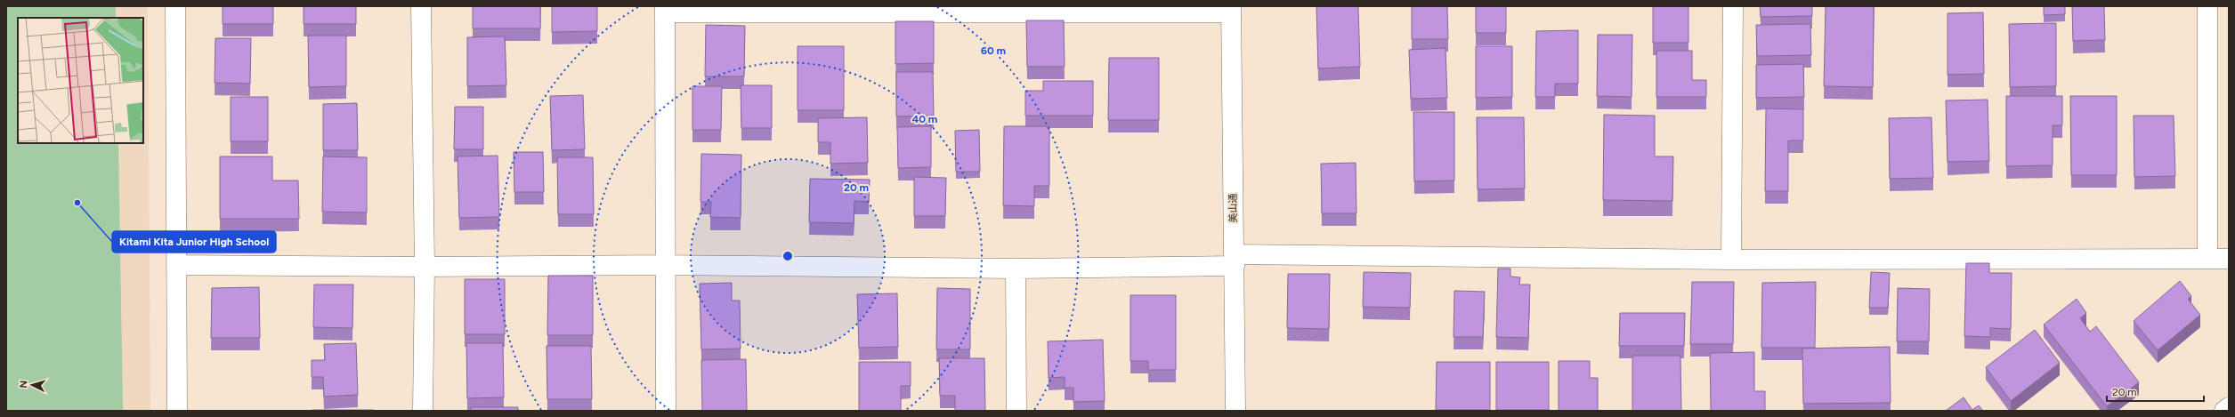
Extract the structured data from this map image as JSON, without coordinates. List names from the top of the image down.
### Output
{
  "streets": {
    "street": ["美山通"]
  },
  "places": ["Kitami Kita Junior High School"],
  "scale_bar": "20 m",
  "north": "left",
  "rings": ["60 m", "40 m", "20 m"]
}
